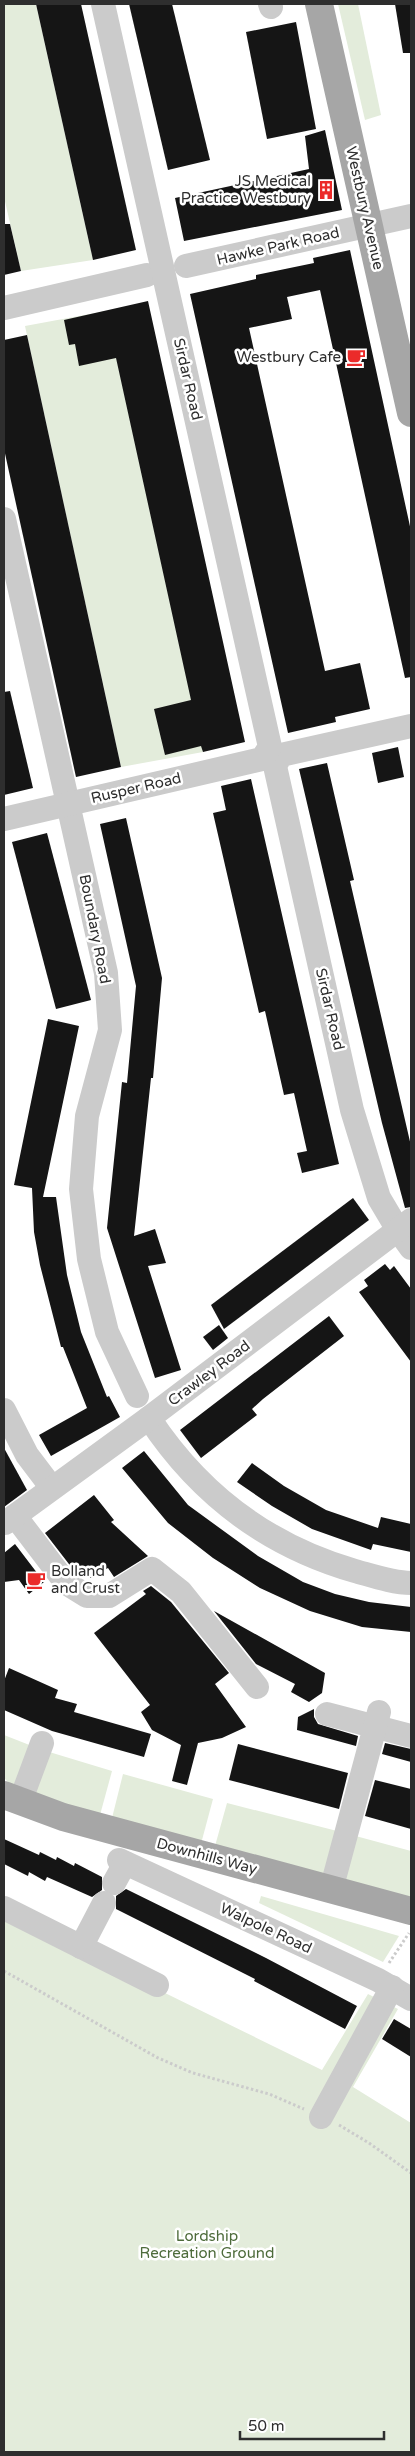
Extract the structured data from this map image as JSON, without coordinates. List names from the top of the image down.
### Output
{
  "streets": {
    "main road": ["Westbury Avenue", "Downhills Way"],
    "street": [
      "Hawke Park Road",
      "Sirdar Road",
      "Rusper Road",
      "Boundary Road",
      "Crawley Road",
      "Walpole Road"
    ]
  },
  "crossings": [
    ["Westbury Avenue", "Hawke Park Road"],
    ["Sirdar Road", "Rusper Road"],
    ["Sirdar Road", "Crawley Road"],
    ["Rusper Road", "Boundary Road"]
  ],
  "parks": ["Lordship Recreation Ground"],
  "places": {
    "building": ["JS Medical Practice Westbury"],
    "cafe": ["Westbury Cafe", "Bolland and Crust"]
  },
  "scale_bar": "50 m"
}
